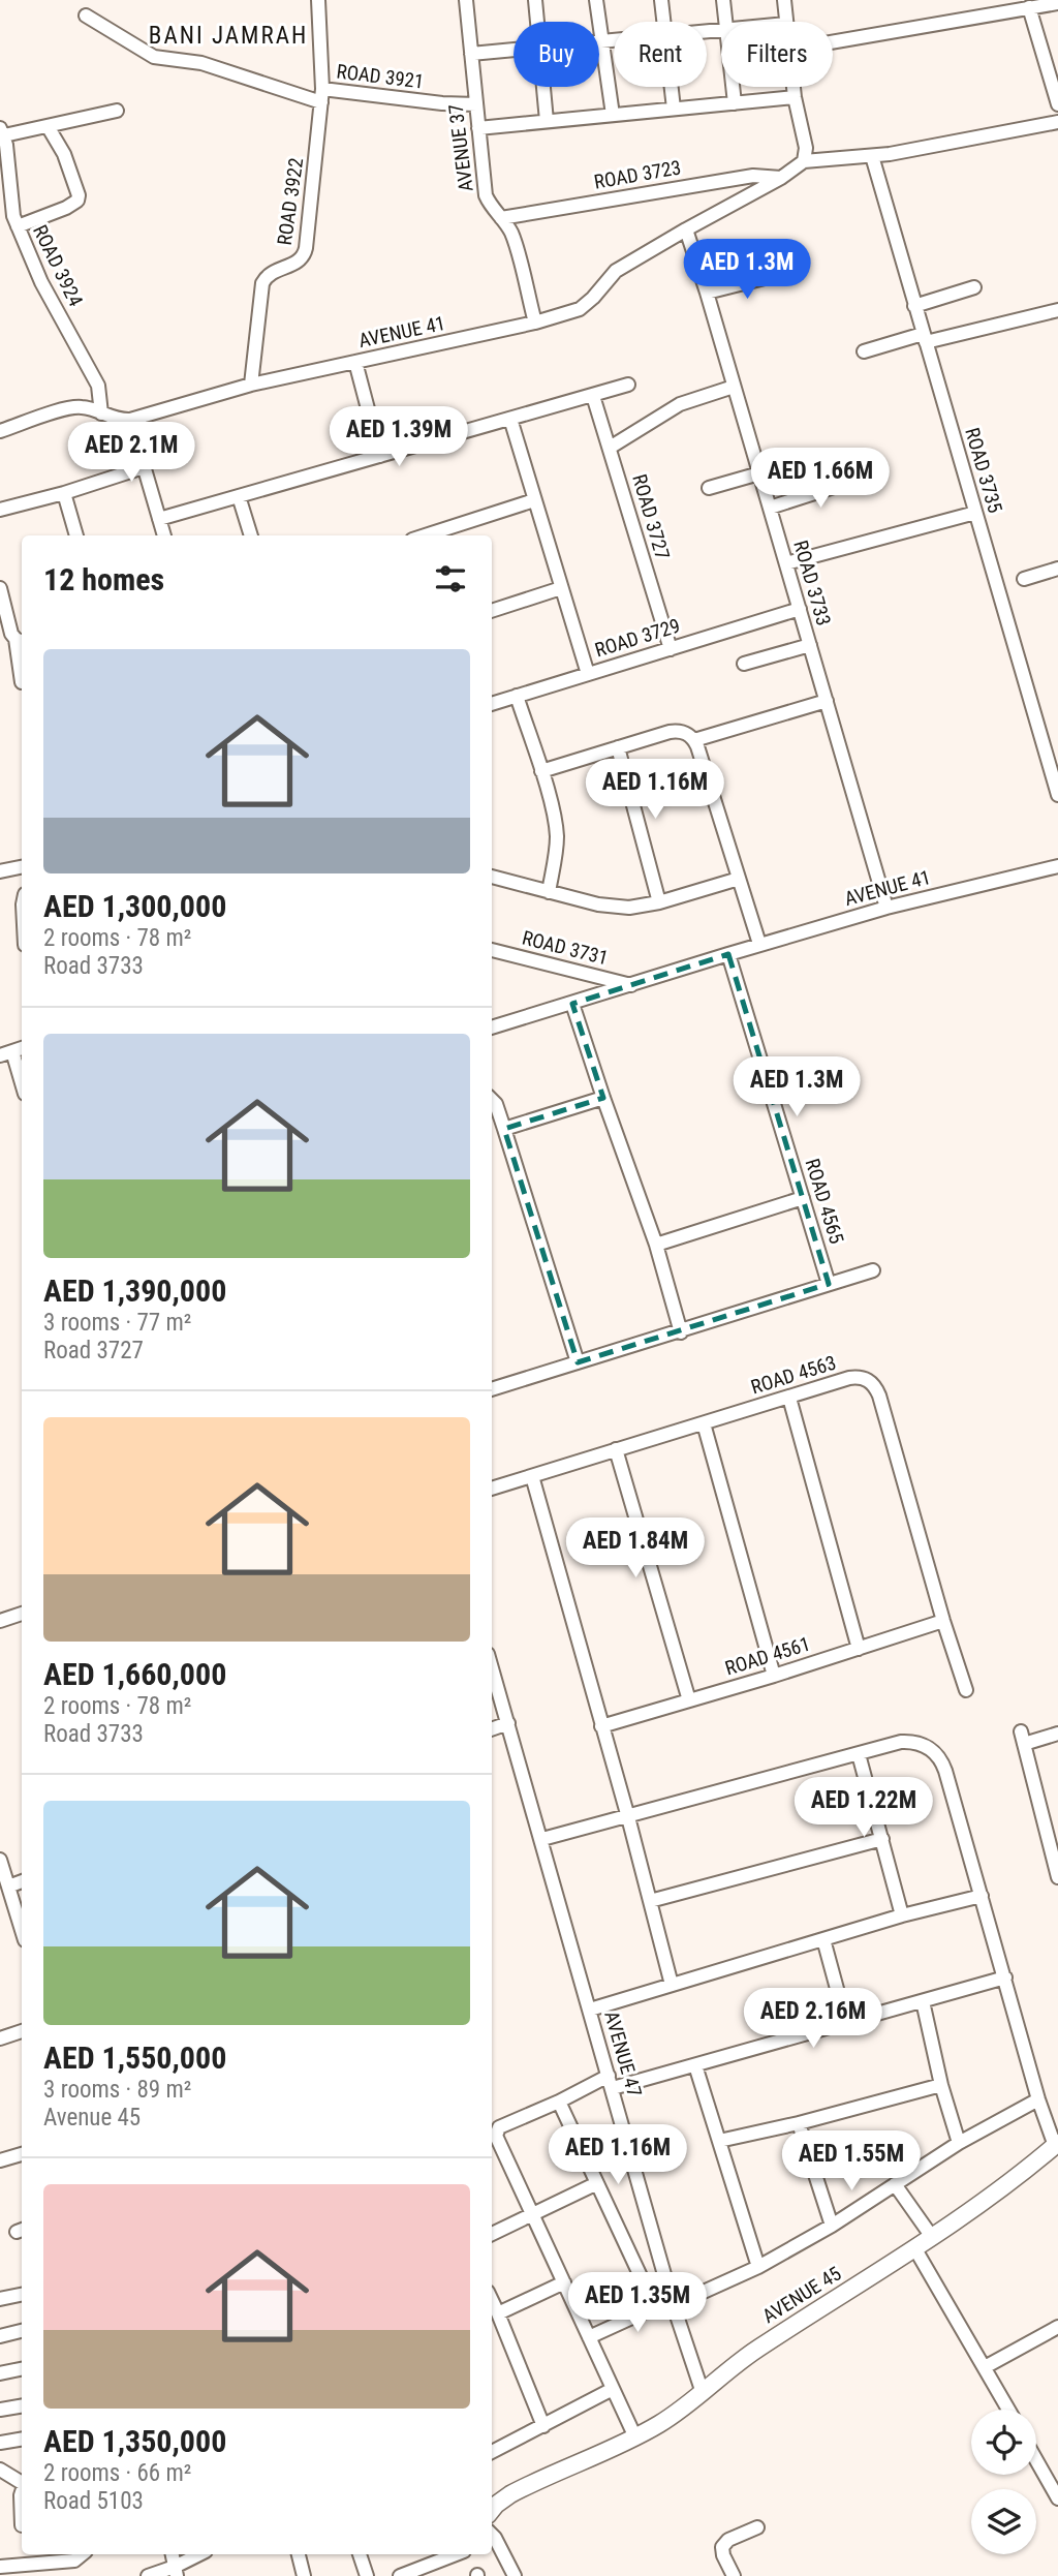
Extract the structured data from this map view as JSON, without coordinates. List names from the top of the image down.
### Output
{
  "streets": {
    "street": [
      "ROAD 3921",
      "AVENUE 37",
      "ROAD 3723",
      "ROAD 3922",
      "ROAD 3924",
      "AVENUE 41",
      "ROAD 3735",
      "ROAD 3727",
      "ROAD 3733",
      "ROAD 3729",
      "ROAD 3731",
      "ROAD 4565",
      "ROAD 4563",
      "ROAD 4561",
      "AVENUE 47",
      "AVENUE 45"
    ]
  },
  "crossings": [
    ["ROAD 3921", "AVENUE 37"],
    ["ROAD 3921", "ROAD 3922"],
    ["AVENUE 37", "ROAD 3723"],
    ["AVENUE 37", "AVENUE 41"],
    ["ROAD 3723", "AVENUE 41"],
    ["ROAD 3922", "AVENUE 41"],
    ["ROAD 3924", "AVENUE 41"],
    ["AVENUE 41", "ROAD 3733"],
    ["AVENUE 41", "ROAD 3731"],
    ["AVENUE 41", "ROAD 4565"],
    ["ROAD 3727", "ROAD 3729"],
    ["ROAD 3733", "ROAD 3729"],
    ["ROAD 4563", "ROAD 4561"],
    ["AVENUE 47", "AVENUE 45"]
  ],
  "districts": ["BANI JAMRAH"],
  "page": {
    "chip": ["Buy", "Rent", "Filters"],
    "price": [
      "AED 1.3M",
      "AED 1.39M",
      "AED 2.1M",
      "AED 1.66M",
      "AED 1.16M",
      "AED 1.3M",
      "AED 1.84M",
      "AED 1.22M",
      "AED 2.16M",
      "AED 1.16M",
      "AED 1.55M",
      "AED 1.35M"
    ],
    "heading": "12 homes",
    "list": [
      {
        "name": "AED 1,300,000",
        "note": "2 rooms · 78 m² · Road 3733"
      },
      {
        "name": "AED 1,390,000",
        "note": "3 rooms · 77 m² · Road 3727"
      },
      {
        "name": "AED 1,660,000",
        "note": "2 rooms · 78 m² · Road 3733"
      },
      {
        "name": "AED 1,550,000",
        "note": "3 rooms · 89 m² · Avenue 45"
      },
      {
        "name": "AED 1,350,000",
        "note": "2 rooms · 66 m² · Road 5103"
      }
    ]
  }
}
